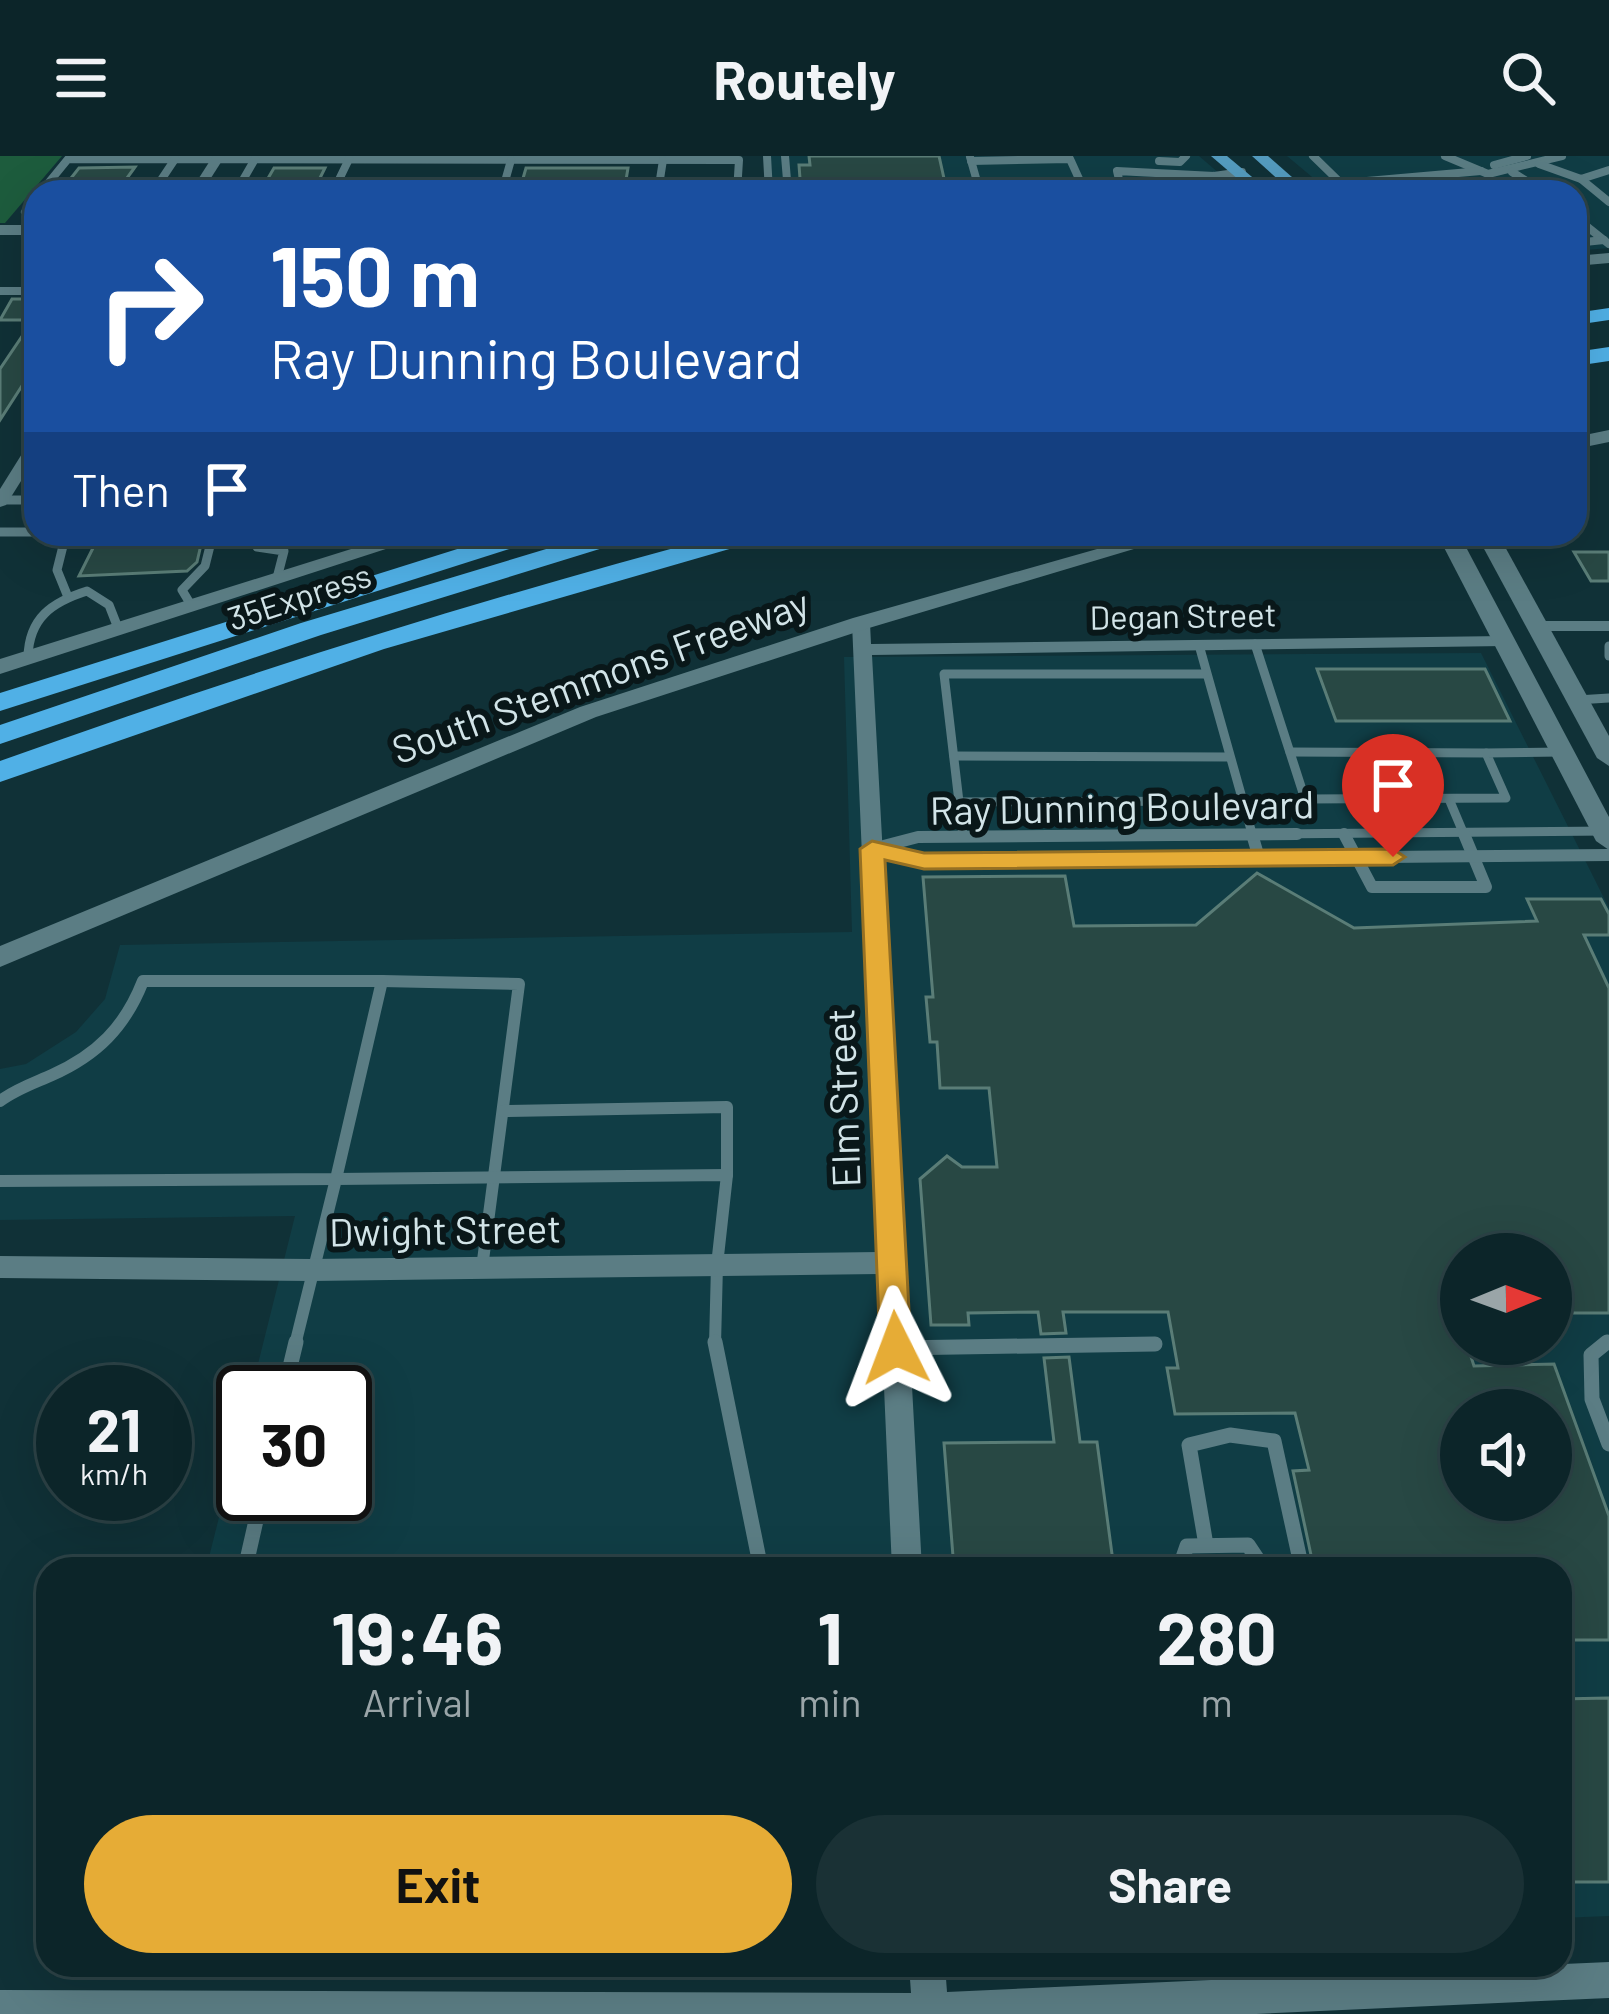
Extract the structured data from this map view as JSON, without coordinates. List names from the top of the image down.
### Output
{
  "streets": {
    "highway": ["35Express", "South Stemmons Freeway"],
    "street": ["Degan Street", "Elm Street", "Dwight Street"],
    "lane": ["Ray Dunning Boulevard"]
  },
  "crossings": [
    ["Degan Street", "South Stemmons Freeway"],
    ["Degan Street", "Elm Street"],
    ["South Stemmons Freeway", "Elm Street"],
    ["Ray Dunning Boulevard", "Elm Street"],
    ["Elm Street", "Dwight Street"]
  ],
  "north": "right",
  "page": {
    "header": "Routely",
    "turn": ["150 m", "Ray Dunning Boulevard"],
    "then": "Then",
    "speed": "21 km/h",
    "limit": "30",
    "eta": [
      "19:46",
      "Arrival",
      "1",
      "min",
      "280",
      "m"
    ],
    "buttons": ["Exit", "Share"]
  }
}
